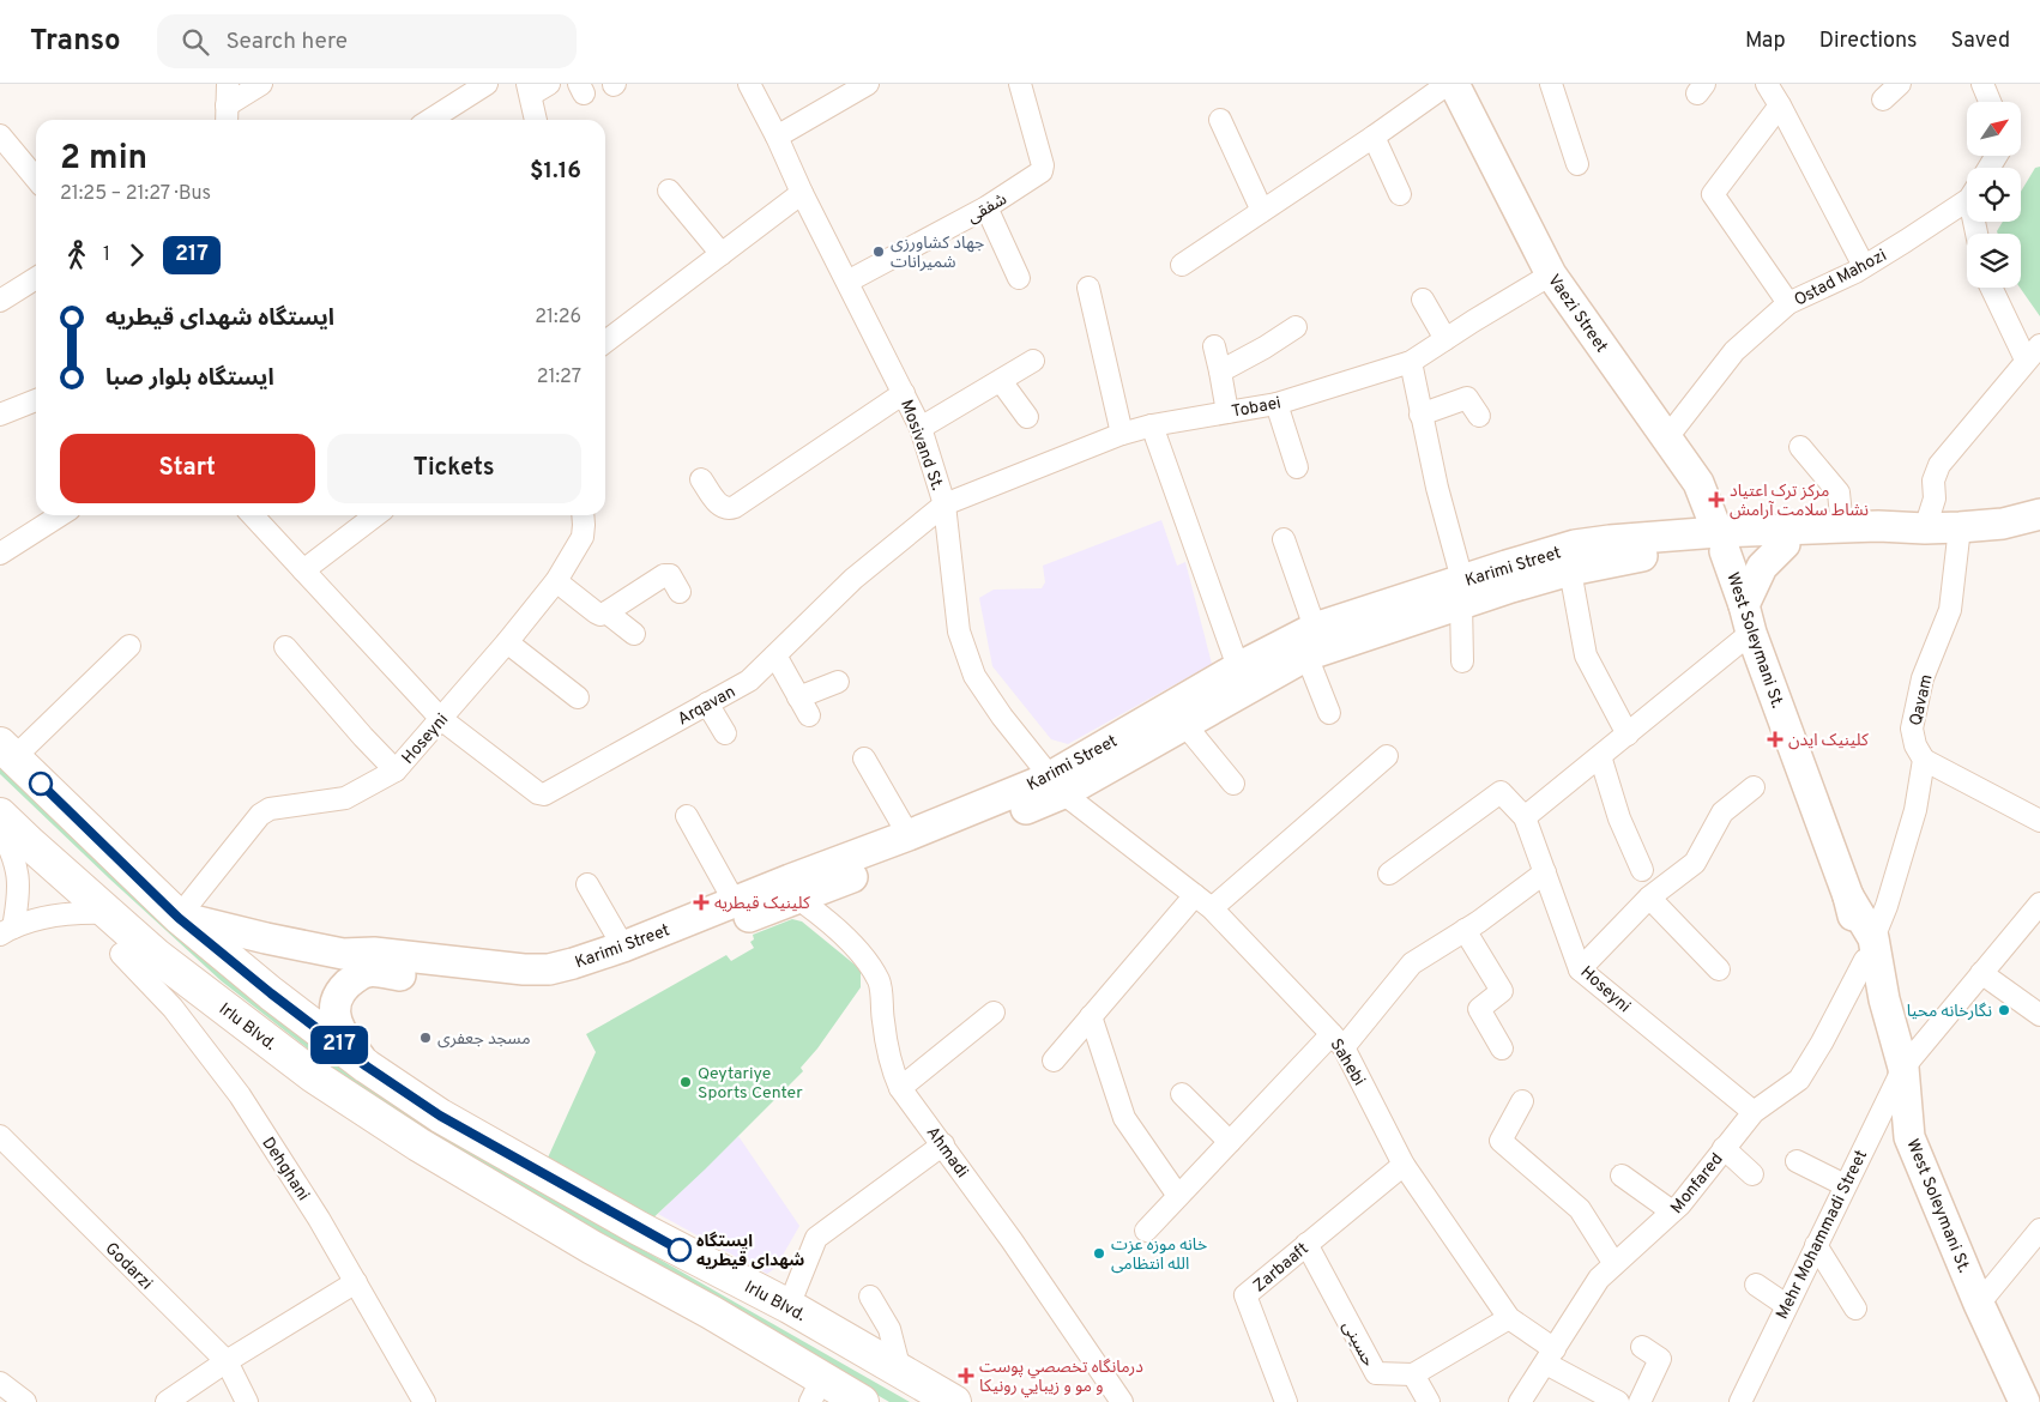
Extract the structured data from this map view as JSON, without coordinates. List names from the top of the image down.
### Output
{
  "streets": {
    "main road": [
      "Vaezi Street",
      "Karimi Street",
      "West Soleymani St.",
      "Irlu Blvd."
    ],
    "street": [
      "شفقی",
      "Ostad Mahozi",
      "Tobaei",
      "Mosivand St.",
      "Qavam",
      "Arqavan",
      "Hoseyni",
      "Sahebi",
      "Ahmadi",
      "Dehghani",
      "Monfared",
      "Mehr Mohammadi Street",
      "Godarzi",
      "Zarbaaft",
      "حسینی"
    ]
  },
  "crossings": [
    ["شفقی", "Mosivand St."],
    ["Ostad Mahozi", "Vaezi Street"],
    ["Vaezi Street", "Tobaei"],
    ["Vaezi Street", "Karimi Street"],
    ["Vaezi Street", "West Soleymani St."],
    ["Tobaei", "Mosivand St."],
    ["Tobaei", "Arqavan"],
    ["Mosivand St.", "Karimi Street"],
    ["Mosivand St.", "Arqavan"],
    ["Mosivand St.", "Sahebi"],
    ["Karimi Street", "West Soleymani St."],
    ["Karimi Street", "Qavam"],
    ["Karimi Street", "Hoseyni"],
    ["Karimi Street", "Irlu Blvd."],
    ["Karimi Street", "Sahebi"],
    ["Karimi Street", "Ahmadi"],
    ["West Soleymani St.", "Monfared"],
    ["West Soleymani St.", "Mehr Mohammadi Street"],
    ["Arqavan", "Hoseyni"],
    ["Hoseyni", "Irlu Blvd."],
    ["Hoseyni", "Monfared"],
    ["Sahebi", "Monfared"],
    ["Sahebi", "Zarbaaft"],
    ["Zarbaaft", "حسینی"]
  ],
  "places": {
    "other": [
      "جهاد کشاورزی شمیرانات",
      "نگارخانه محیا",
      "مسجد جعفری",
      "Qeytariye Sports Center",
      "ایستگاه شهدای قیطریه",
      "خانه موزه عزت الله انتظامی"
    ],
    "health": [
      "مرکز ترک اعتیاد نشاط سلامت آرامش",
      "کلینیک ایدن",
      "کلینیک قیطریه",
      "درمانگاه تخصصي پوست و مو و زيبايي رونيكا"
    ]
  },
  "lines": ["bus line 217"],
  "north": "top right",
  "page": {
    "header": "Transo",
    "search": "Search here",
    "nav": ["Map", "Directions", "Saved"],
    "on_map": "217",
    "heading": ["2 min", "21:25 – 21:27 · Bus", "$1.16"],
    "legs": ["1", "217"],
    "list": [
      {
        "name": "ایستگاه شهدای قیطریه",
        "value": "21:26"
      },
      {
        "name": "ایستگاه بلوار صبا",
        "value": "21:27"
      }
    ],
    "buttons": ["Start", "Tickets"]
  }
}
